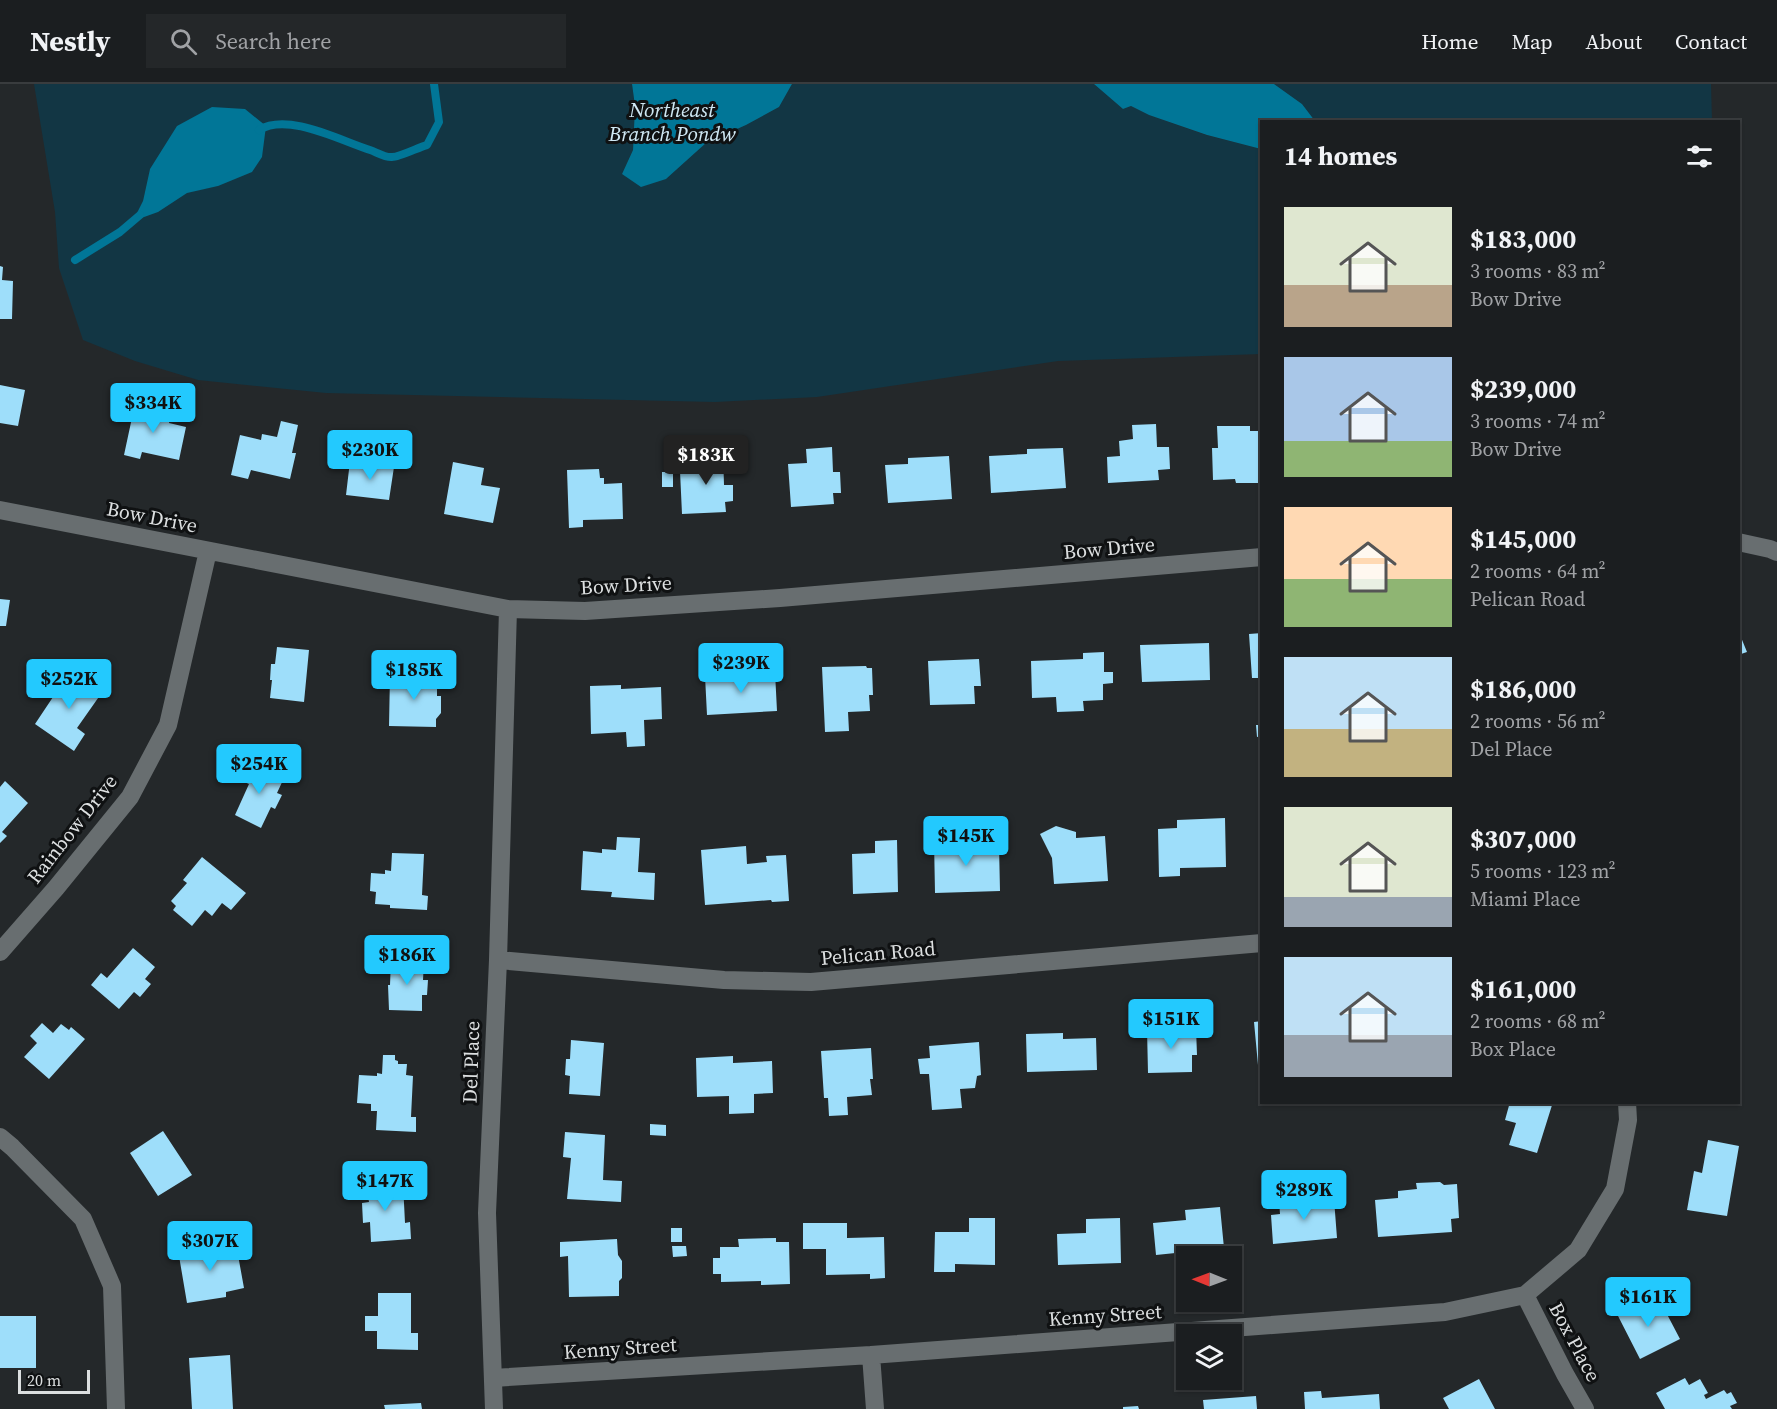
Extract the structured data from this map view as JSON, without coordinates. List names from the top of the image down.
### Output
{
  "streets": {
    "street": [
      "Bow Drive",
      "Rainbow Drive",
      "Pelican Road",
      "Del Place",
      "Kenny Street",
      "Box Place"
    ]
  },
  "crossings": [
    ["Bow Drive", "Rainbow Drive"],
    ["Bow Drive", "Del Place"],
    ["Pelican Road", "Del Place"],
    ["Del Place", "Kenny Street"],
    ["Kenny Street", "Box Place"]
  ],
  "water": ["Northeast Branch Pondw"],
  "scale_bar": "20 m",
  "north": "left",
  "page": {
    "header": "Nestly",
    "search": "Search here",
    "nav": [
      "Home",
      "Map",
      "About",
      "Contact"
    ],
    "heading": "14 homes",
    "list": [
      {
        "name": "$183,000",
        "note": "3 rooms · 83 m² · Bow Drive"
      },
      {
        "name": "$239,000",
        "note": "3 rooms · 74 m² · Bow Drive"
      },
      {
        "name": "$145,000",
        "note": "2 rooms · 64 m² · Pelican Road"
      },
      {
        "name": "$186,000",
        "note": "2 rooms · 56 m² · Del Place"
      },
      {
        "name": "$307,000",
        "note": "5 rooms · 123 m² · Miami Place"
      },
      {
        "name": "$161,000",
        "note": "2 rooms · 68 m² · Box Place"
      }
    ],
    "price": [
      "$334K",
      "$230K",
      "$183K",
      "$239K",
      "$185K",
      "$252K",
      "$254K",
      "$145K",
      "$186K",
      "$151K",
      "$147K",
      "$289K",
      "$307K",
      "$161K"
    ],
    "scale": "20 m"
  }
}
